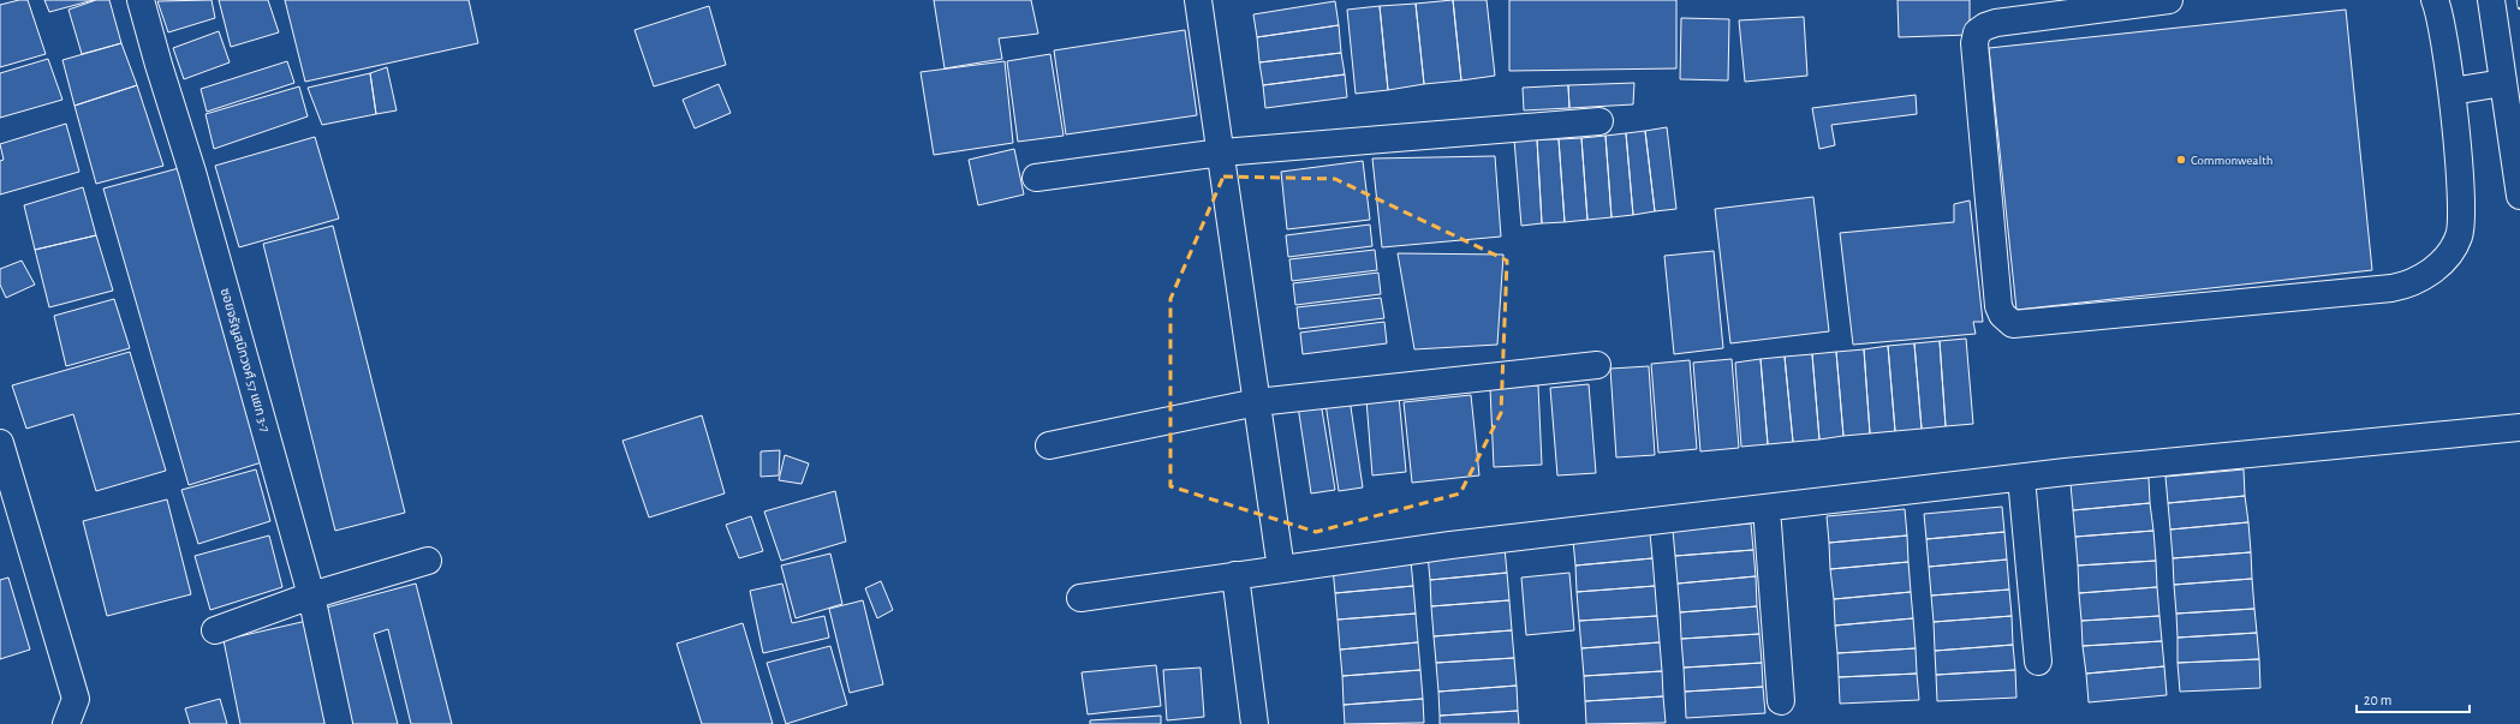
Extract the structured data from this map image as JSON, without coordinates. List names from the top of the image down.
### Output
{
  "streets": {
    "street": ["ซอยจรัญสนิทวงศ์ 57 แยก 3-7"]
  },
  "places": ["Commonwealth"],
  "scale_bar": "20 m"
}
